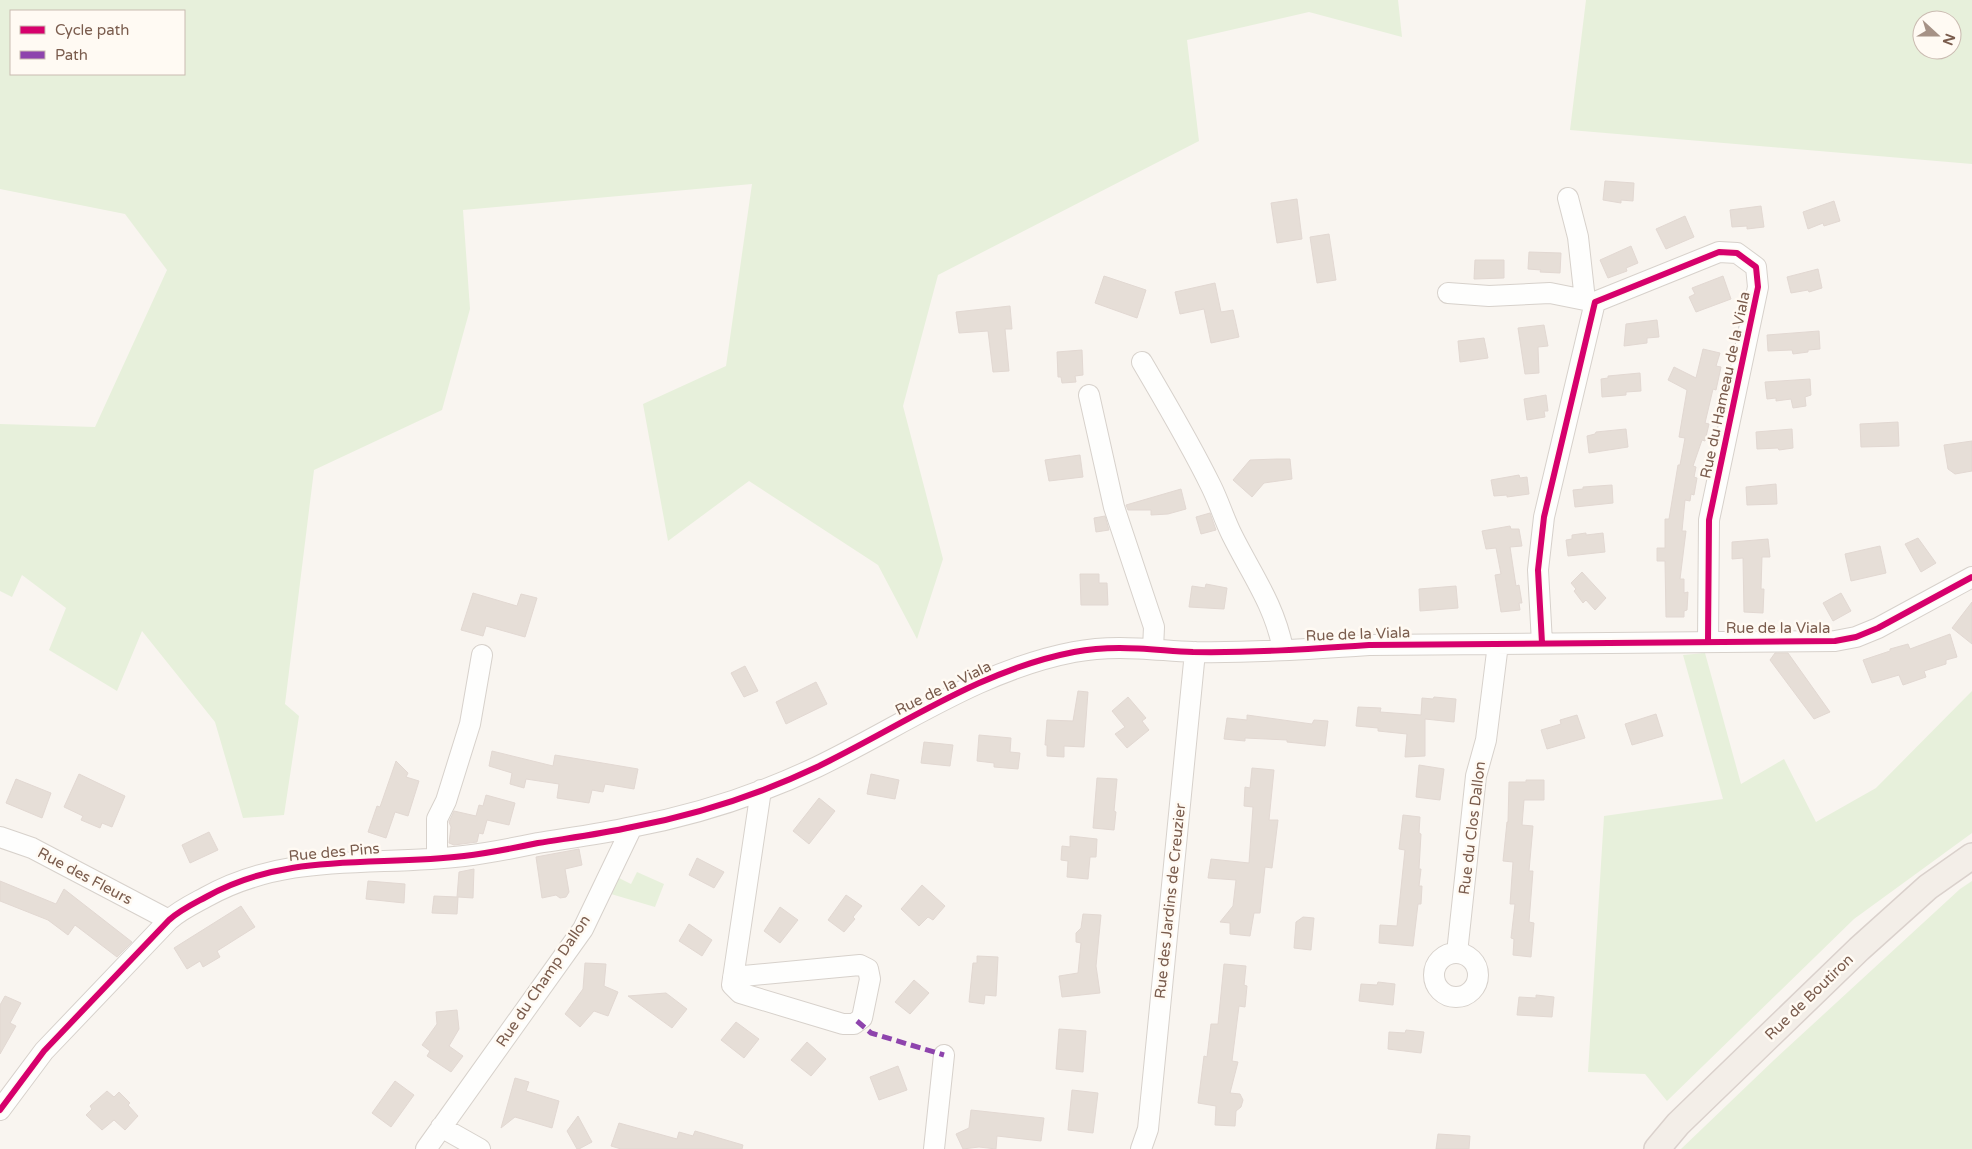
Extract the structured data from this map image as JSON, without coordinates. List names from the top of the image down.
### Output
{
  "streets": {
    "main road": ["Rue de Boutiron"],
    "street": [
      "Rue du Hameau de la Viala",
      "Rue de la Viala",
      "Rue du Clos Dallon",
      "Rue des Pins",
      "Rue des Fleurs",
      "Rue des Jardins de Creuzier",
      "Rue du Champ Dallon"
    ]
  },
  "crossings": [
    ["Rue du Hameau de la Viala", "Rue de la Viala"],
    ["Rue de la Viala", "Rue du Clos Dallon"],
    ["Rue de la Viala", "Rue des Pins"],
    ["Rue de la Viala", "Rue des Jardins de Creuzier"],
    ["Rue des Pins", "Rue des Fleurs"],
    ["Rue des Pins", "Rue du Champ Dallon"]
  ],
  "legend": ["Cycle path", "Path"],
  "north": "right"
}
